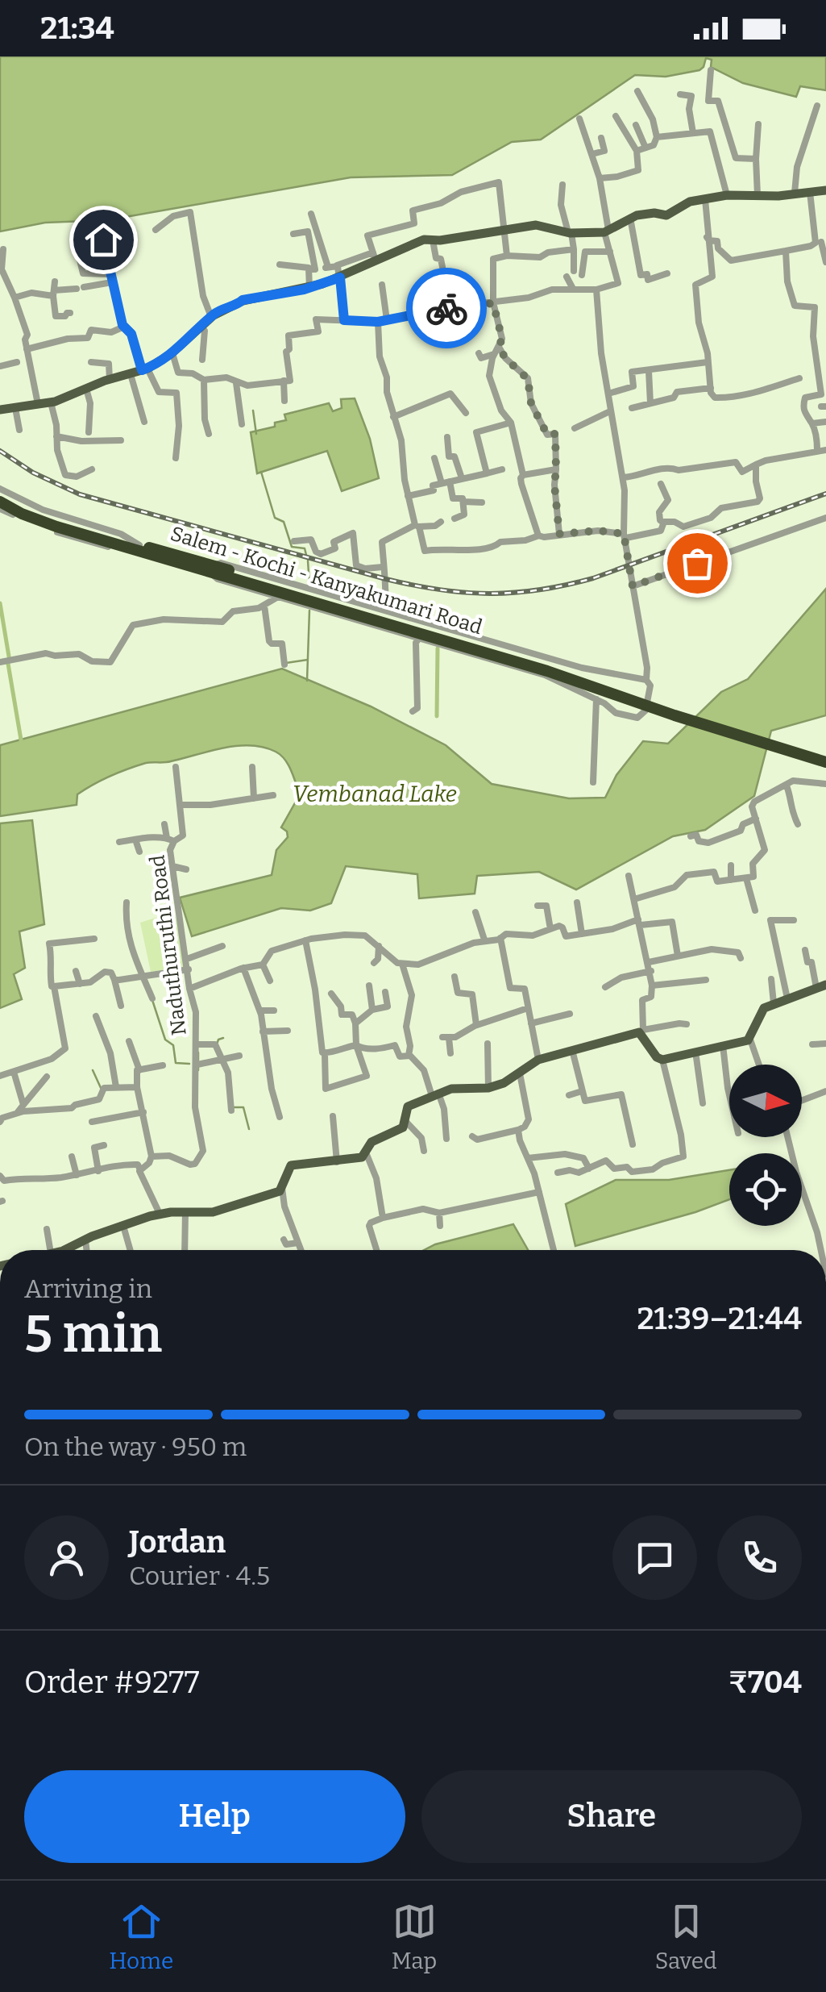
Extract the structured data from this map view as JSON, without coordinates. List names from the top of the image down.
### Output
{
  "streets": {
    "highway": ["Salem - Kochi - Kanyakumari Road"],
    "street": ["Naduthuruthi Road"]
  },
  "water": ["Vembanad Lake"],
  "north": "right",
  "page": {
    "status": "21:34",
    "heading": ["5 min", "Arriving in", "21:39–21:44"],
    "panel": [
      "Jordan",
      "Courier · 4.5",
      "Order #9277",
      "₹704"
    ],
    "bar": "On the way · 950 m",
    "buttons": ["Help", "Share"],
    "tabs": ["Home", "Map", "Saved"]
  }
}
